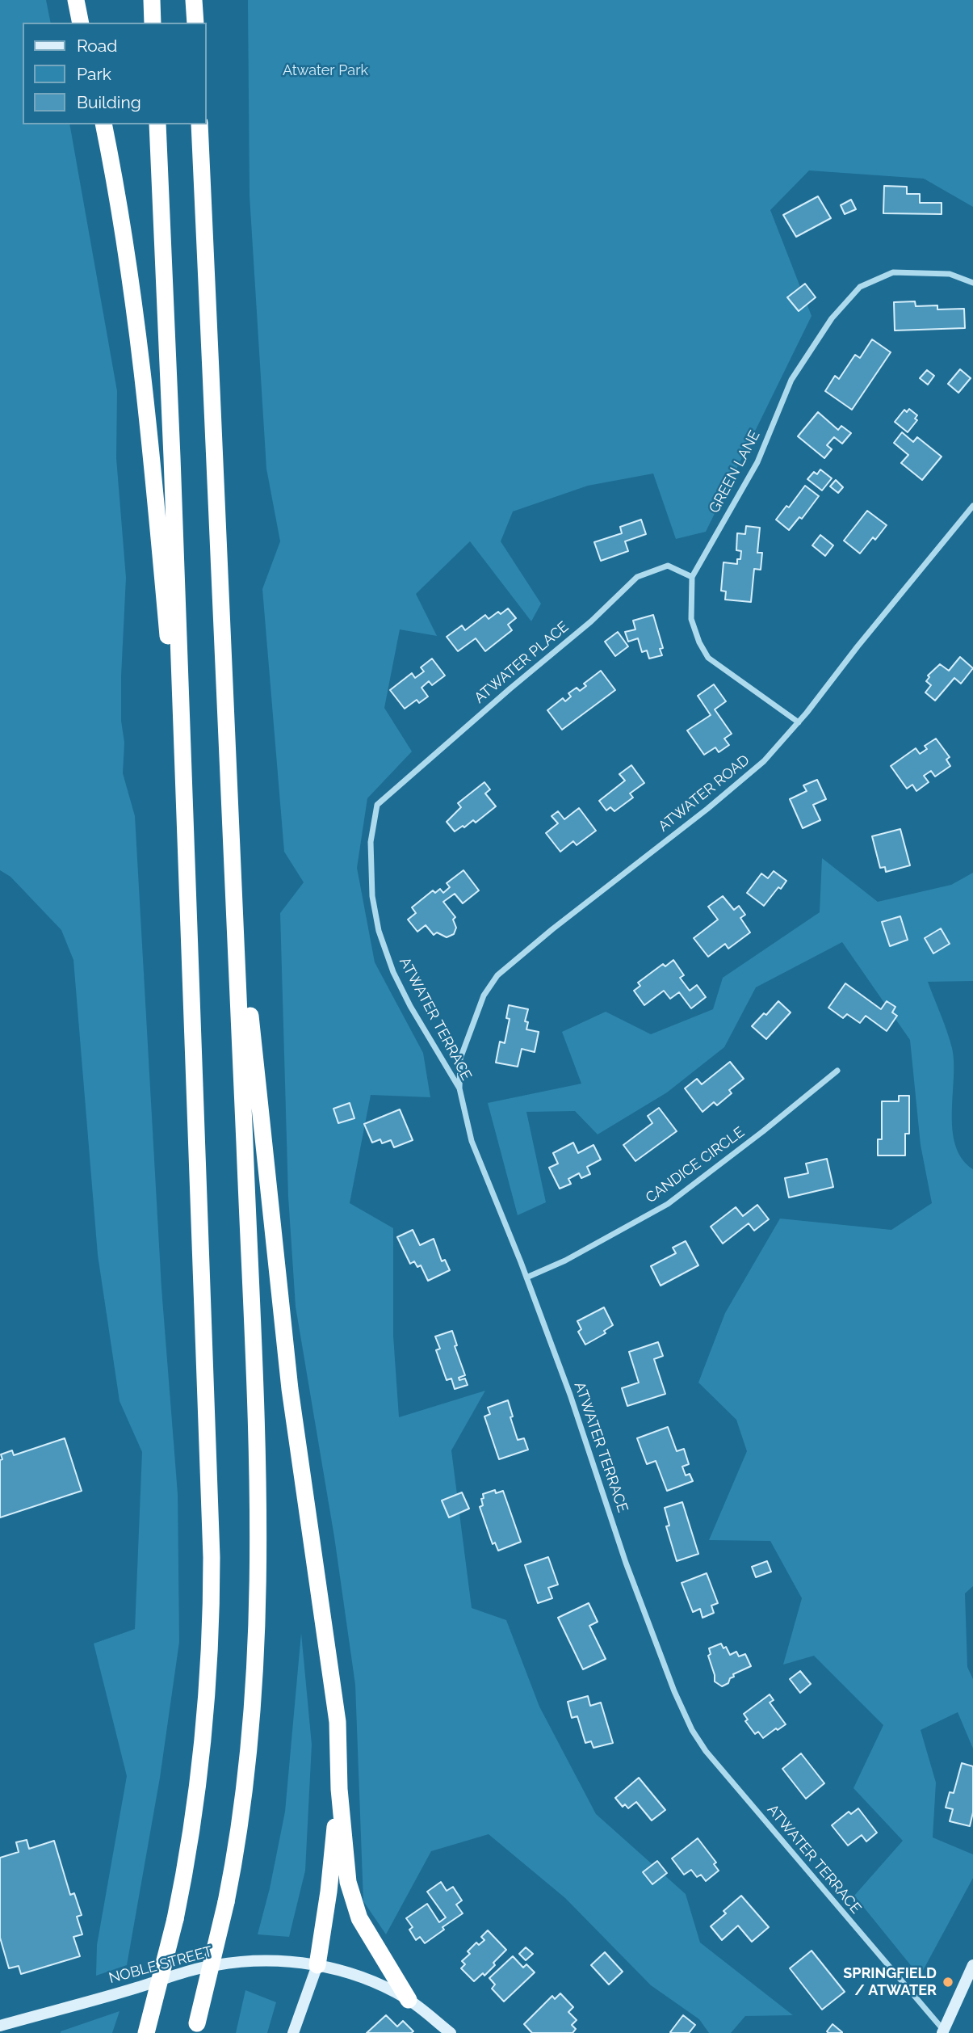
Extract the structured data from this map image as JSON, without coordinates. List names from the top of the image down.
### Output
{
  "streets": {
    "main road": ["NOBLE STREET"],
    "street": [
      "GREEN LANE",
      "ATWATER PLACE",
      "ATWATER ROAD",
      "ATWATER TERRACE",
      "CANDICE CIRCLE"
    ]
  },
  "crossings": [
    ["GREEN LANE", "ATWATER PLACE"],
    ["GREEN LANE", "ATWATER ROAD"],
    ["ATWATER PLACE", "ATWATER TERRACE"],
    ["ATWATER ROAD", "ATWATER TERRACE"],
    ["ATWATER TERRACE", "CANDICE CIRCLE"]
  ],
  "parks": ["Atwater Park"],
  "places": ["SPRINGFIELD / ATWATER"],
  "legend": ["Road", "Park", "Building"]
}
